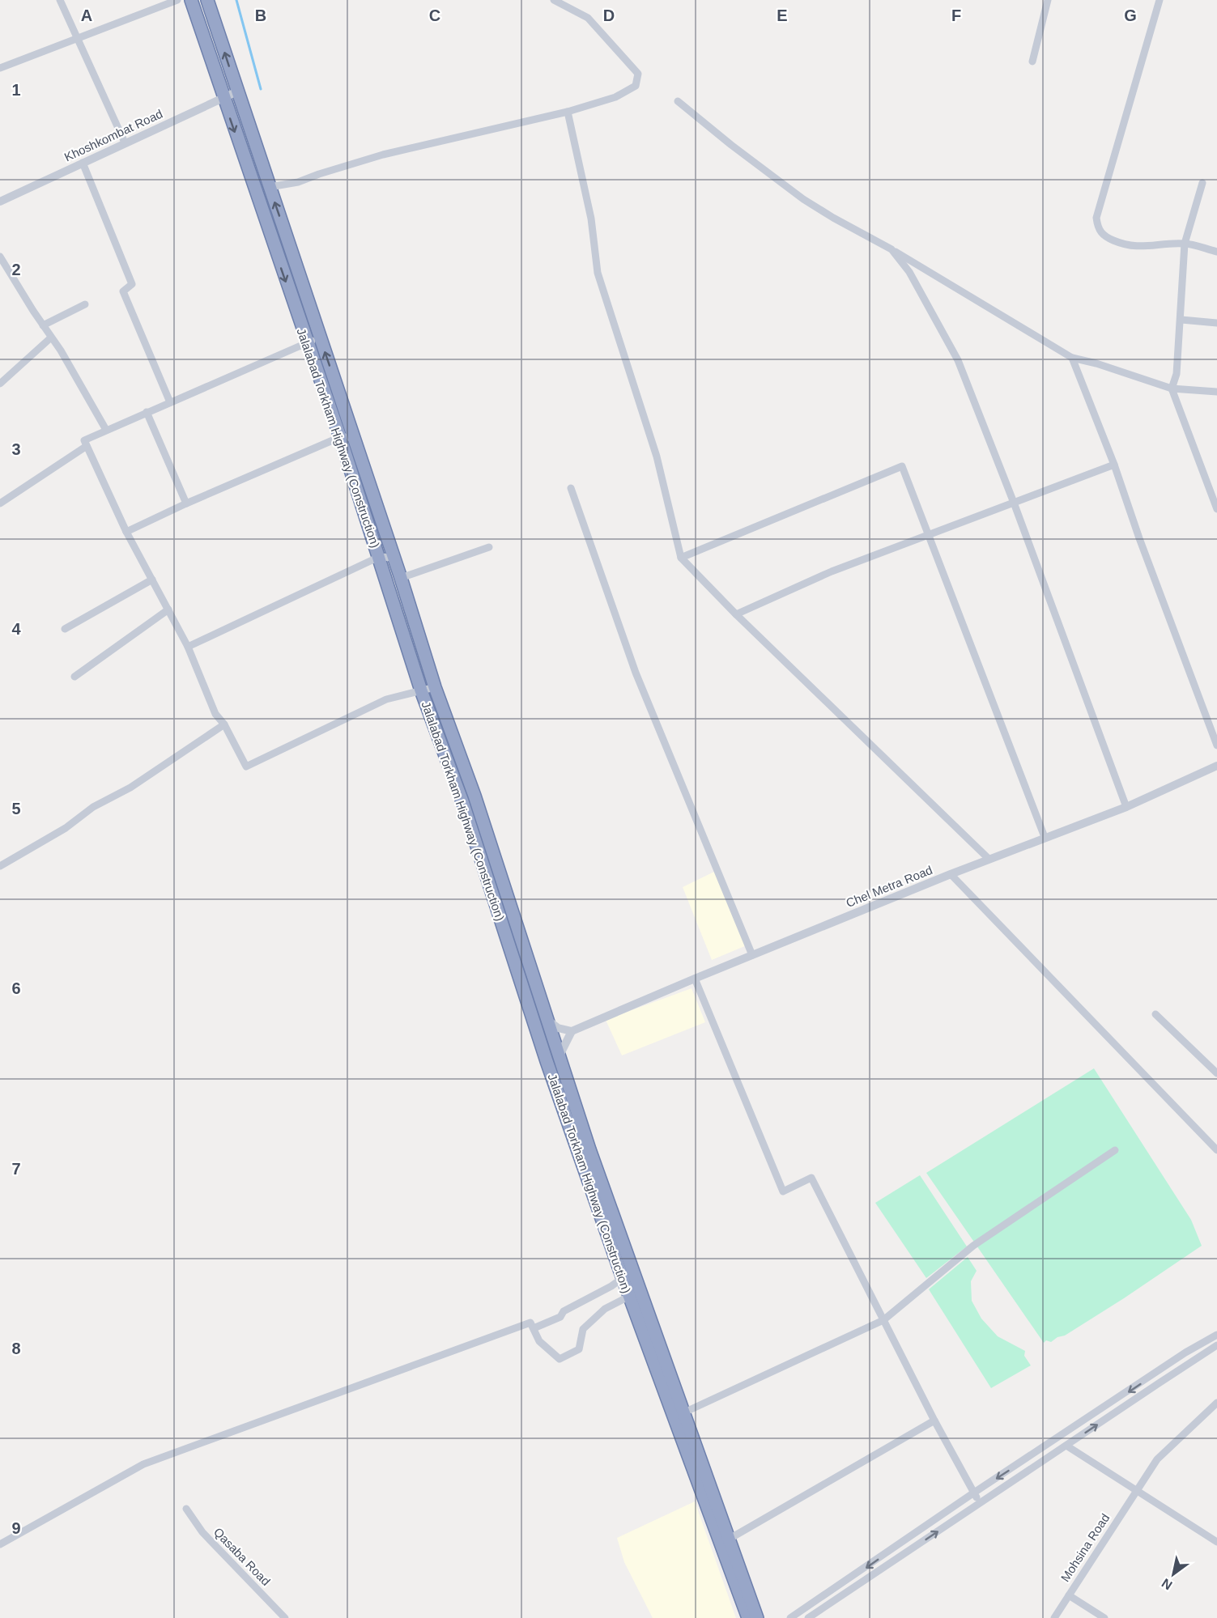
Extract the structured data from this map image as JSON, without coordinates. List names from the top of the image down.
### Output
{
  "streets": {
    "highway": ["Jalalabad Torkham Highway (Construction)"],
    "street": [
      "Khoshkombat Road",
      "Chel Metra Road",
      "Mohsina Road",
      "Qasaba Road"
    ]
  },
  "crossings": [
    ["Khoshkombat Road", "Jalalabad Torkham Highway (Construction)"]
  ],
  "north": "bottom left",
  "grid": {
    "columns": [
      "A",
      "B",
      "C",
      "D",
      "E",
      "F",
      "G"
    ],
    "rows": [
      "1",
      "2",
      "3",
      "4",
      "5",
      "6",
      "7",
      "8",
      "9"
    ]
  }
}
